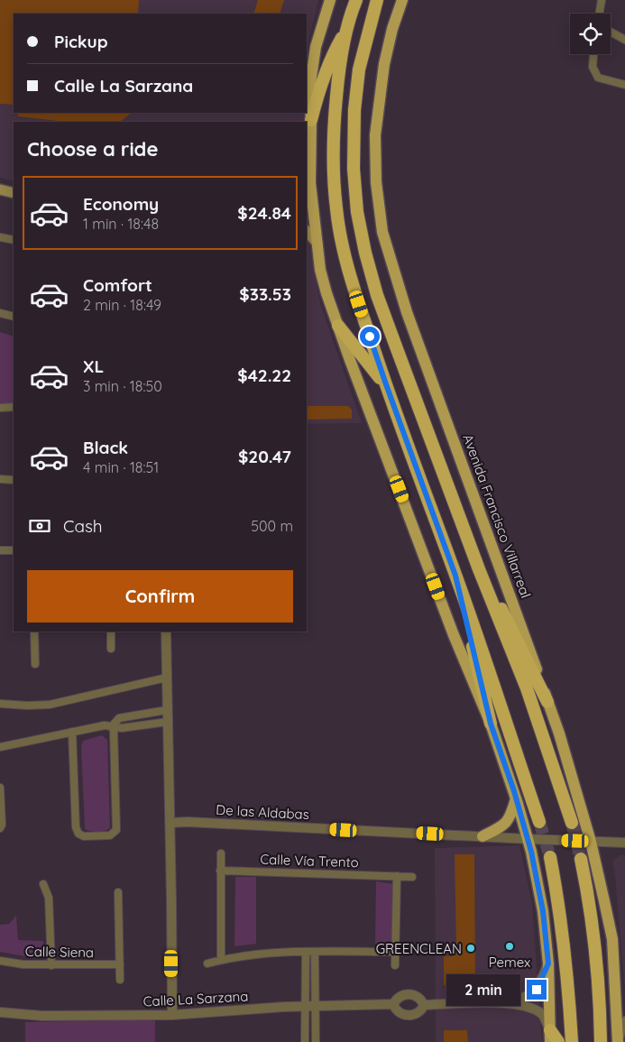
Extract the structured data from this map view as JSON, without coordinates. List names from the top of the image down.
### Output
{
  "streets": {
    "main road": ["Avenida Francisco Villarreal"],
    "street": [
      "De las Aldabas",
      "Calle Vía Trento",
      "Calle Siena",
      "Calle La Sarzana"
    ]
  },
  "crossings": [
    ["Avenida Francisco Villarreal", "De las Aldabas"]
  ],
  "places": ["Pemex", "GREENCLEAN"],
  "page": {
    "banner": ["Pickup", "Calle La Sarzana"],
    "heading": "Choose a ride",
    "list": [
      {
        "name": "Economy",
        "note": "1 min · 18:48",
        "value": "$24.84"
      },
      {
        "name": "Comfort",
        "note": "2 min · 18:49",
        "value": "$33.53"
      },
      {
        "name": "XL",
        "note": "3 min · 18:50",
        "value": "$42.22"
      },
      {
        "name": "Black",
        "note": "4 min · 18:51",
        "value": "$20.47"
      }
    ],
    "pay": ["Cash", "500 m"],
    "buttons": "Confirm",
    "bubble": "2 min"
  }
}
